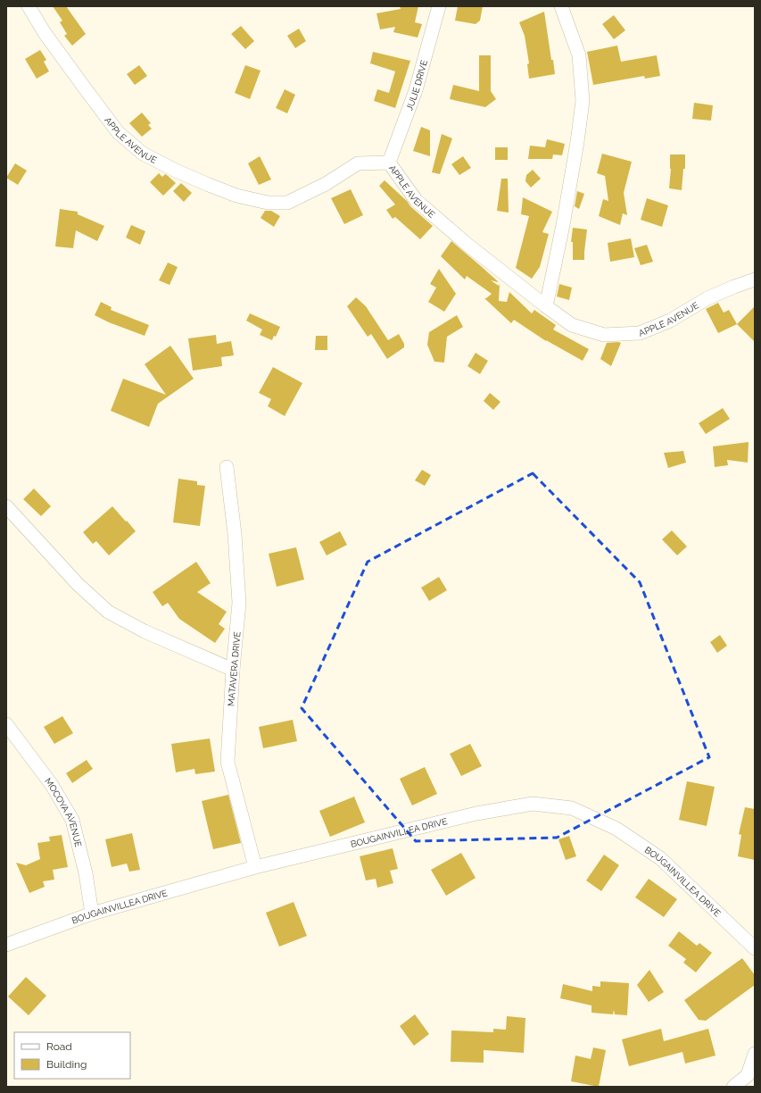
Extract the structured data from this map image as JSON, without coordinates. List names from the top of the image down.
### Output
{
  "streets": {
    "street": [
      "JULIE DRIVE",
      "APPLE AVENUE",
      "MATAVERA DRIVE",
      "MOCOYA AVENUE",
      "BOUGAINVILLEA DRIVE"
    ]
  },
  "crossings": [
    ["JULIE DRIVE", "APPLE AVENUE"],
    ["MATAVERA DRIVE", "BOUGAINVILLEA DRIVE"],
    ["MOCOYA AVENUE", "BOUGAINVILLEA DRIVE"]
  ],
  "legend": ["Road", "Building"]
}
